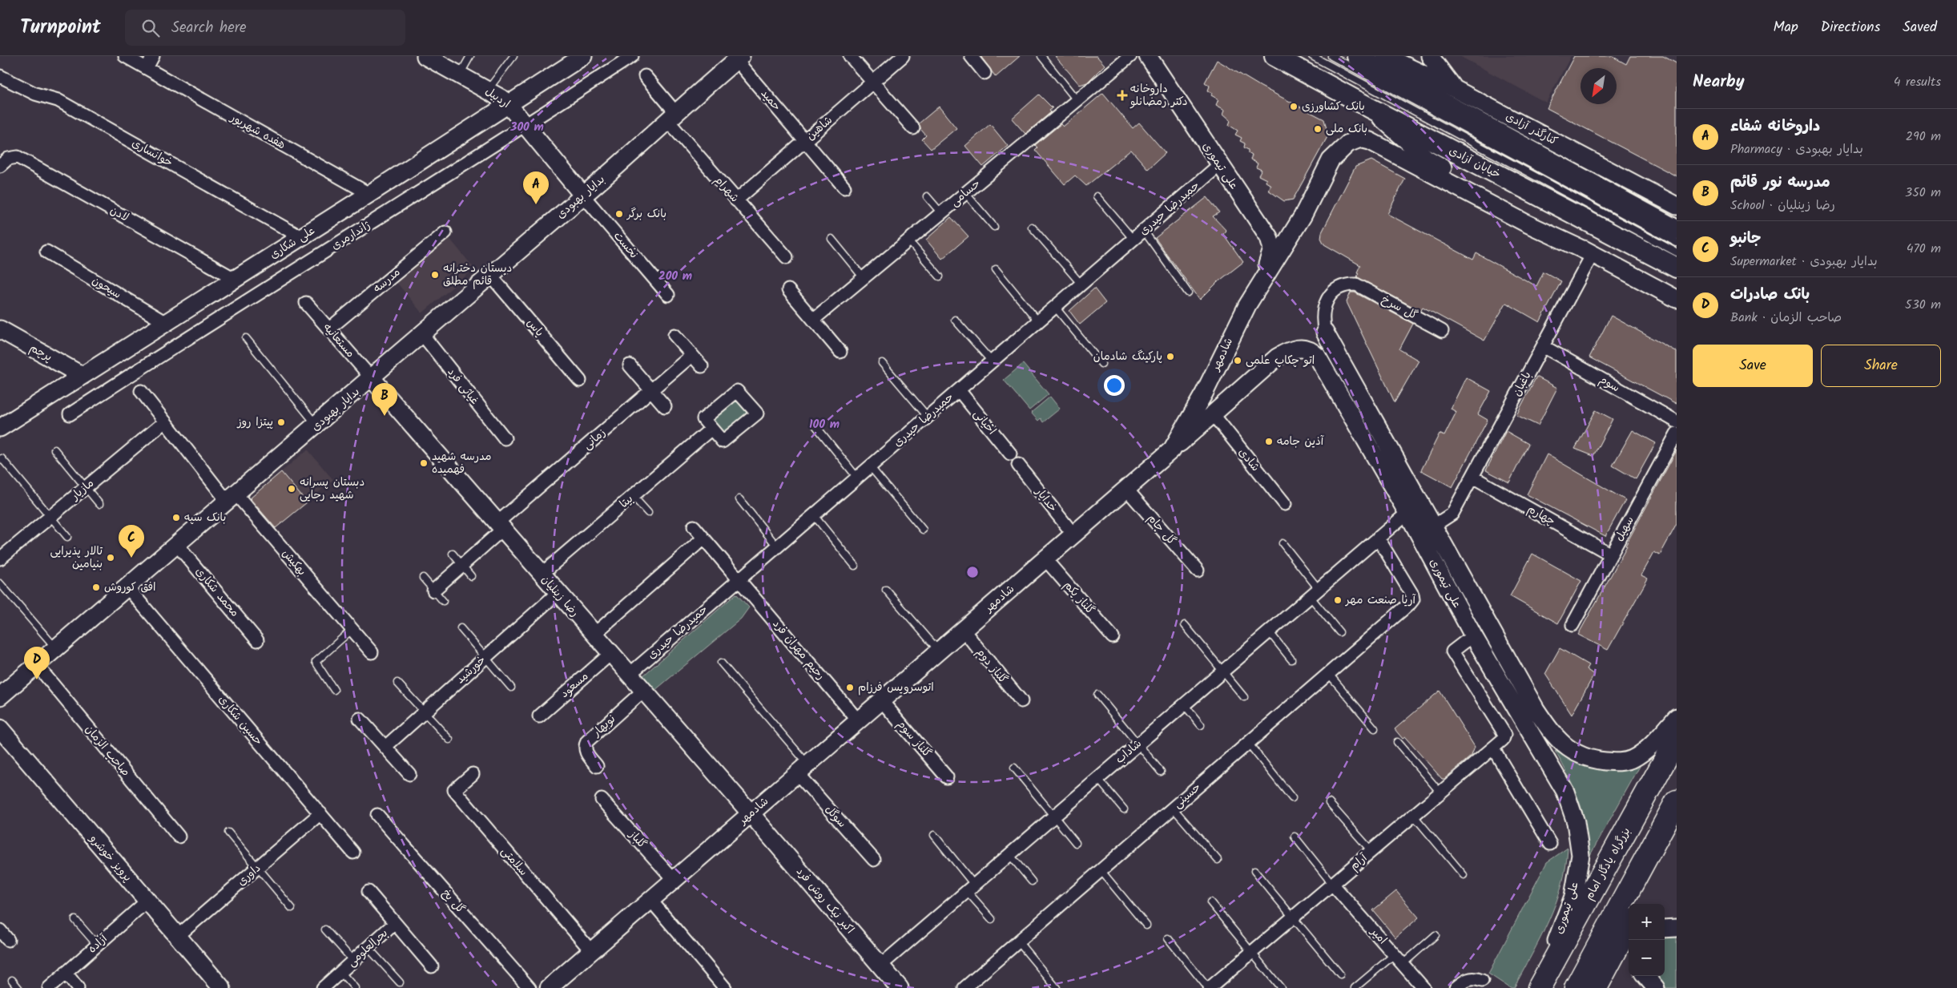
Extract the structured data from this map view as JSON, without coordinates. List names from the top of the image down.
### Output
{
  "streets": {
    "highway": ["بزرگراه یادگار امام"],
    "main road": [
      "اردبیل",
      "کنارگذر آزادی",
      "خیابان آزادی",
      "علی تیموری",
      "بدایار بهبودی",
      "علی شکاری",
      "پرچم",
      "شادمهر",
      "رضا زینلیان",
      "پرویز خوشرو",
      "اکبر نیک روش فرد"
    ],
    "street": [
      "حمید",
      "شاهین",
      "هفده شهریور",
      "خوانساری",
      "شهرام",
      "حسامی",
      "حمیدرضا حیدری",
      "لادن",
      "ژاندارمری",
      "نخست",
      "مدرسه",
      "سیحون",
      "گل سرخ",
      "یاس",
      "مستعانیه",
      "باغبان",
      "سوم",
      "غیاثی فرد",
      "اخیانی",
      "زمانی",
      "شادی",
      "مازیار",
      "خدایار",
      "بیتا",
      "چهارم",
      "سهیل",
      "گل جام",
      "بهکیش",
      "محمد شکاری",
      "گلناز یکم",
      "رحیم مهران فرد",
      "گلناز دوم",
      "خورشید",
      "مسعود",
      "حسین شکاری",
      "نوبهار",
      "گلناز سوم",
      "صاحب الزمان",
      "شاداب",
      "حسینی",
      "سوگل",
      "گلباز",
      "سلامتی",
      "آرام",
      "داوری",
      "گل یخ",
      "امیر",
      "آزاده",
      "بحرالعلومی"
    ]
  },
  "crossings": [
    ["اردبیل", "بدایار بهبودی"],
    ["اردبیل", "ژاندارمری"],
    ["اردبیل", "علی شکاری"],
    ["اردبیل", "نخست"],
    ["حمید", "شاهین"],
    ["حمید", "بدایار بهبودی"],
    ["شاهین", "شهرام"],
    ["هفده شهریور", "علی شکاری"],
    ["خوانساری", "علی شکاری"],
    ["علی تیموری", "حمیدرضا حیدری"],
    ["علی تیموری", "گل سرخ"],
    ["علی تیموری", "شادمهر"],
    ["علی تیموری", "باغبان"],
    ["علی تیموری", "شادی"],
    ["علی تیموری", "شاداب"],
    ["علی تیموری", "آرام"],
    ["علی تیموری", "بزرگراه یادگار امام"],
    ["شهرام", "بدایار بهبودی"],
    ["بدایار بهبودی", "نخست"],
    ["بدایار بهبودی", "یاس"],
    ["بدایار بهبودی", "مستعانیه"],
    ["بدایار بهبودی", "غیاثی فرد"],
    ["بدایار بهبودی", "بهکیش"],
    ["بدایار بهبودی", "محمد شکاری"],
    ["بدایار بهبودی", "رضا زینلیان"],
    ["بدایار بهبودی", "حسین شکاری"],
    ["بدایار بهبودی", "صاحب الزمان"],
    ["حمیدرضا حیدری", "اخیانی"],
    ["حمیدرضا حیدری", "رضا زینلیان"],
    ["حمیدرضا حیدری", "رحیم مهران فرد"],
    ["لادن", "علی شکاری"],
    ["علی شکاری", "سیحون"],
    ["علی شکاری", "پرچم"],
    ["مدرسه", "مستعانیه"],
    ["مستعانیه", "رضا زینلیان"],
    ["شادمهر", "باغبان"],
    ["شادمهر", "خدایار"],
    ["شادمهر", "گل جام"],
    ["شادمهر", "رضا زینلیان"],
    ["شادمهر", "گلناز یکم"],
    ["شادمهر", "رحیم مهران فرد"],
    ["شادمهر", "گلناز دوم"],
    ["شادمهر", "گلناز سوم"],
    ["شادمهر", "سوگل"],
    ["شادمهر", "گلباز"],
    ["شادمهر", "سلامتی"],
    ["شادمهر", "اکبر نیک روش فرد"],
    ["باغبان", "سوم"],
    ["باغبان", "چهارم"],
    ["زمانی", "رضا زینلیان"],
    ["بیتا", "رضا زینلیان"],
    ["چهارم", "سهیل"],
    ["رضا زینلیان", "خورشید"],
    ["رضا زینلیان", "مسعود"],
    ["رضا زینلیان", "نوبهار"],
    ["رضا زینلیان", "اکبر نیک روش فرد"],
    ["حسین شکاری", "داوری"],
    ["شاداب", "حسینی"],
    ["شاداب", "اکبر نیک روش فرد"],
    ["پرویز خوشرو", "داوری"],
    ["پرویز خوشرو", "آزاده"],
    ["آرام", "امیر"]
  ],
  "places": {
    "health": ["داروخانه دکتر رمضانلو"],
    "other": [
      "بانک کشاورزی",
      "بانک ملی",
      "بانک برگر",
      "دبستان دخترانه قائم مطلق",
      "پارکینگ شادمان",
      "اتو چکاپ علمی",
      "پیتزا روز",
      "آذین جامه",
      "مدرسه شهید فهمیده",
      "دبستان پسرانه شهید رجایی",
      "بانک سپه",
      "تالار پذیرایی بنیامین",
      "افق کوروش",
      "آریا صنعت مهر",
      "اتوسرویس فرزام"
    ]
  },
  "north": "bottom left",
  "page": {
    "header": "Turnpoint",
    "search": "Search here",
    "nav": ["Map", "Directions", "Saved"],
    "heading": ["Nearby", "4 results"],
    "list": [
      {
        "mark": "A",
        "name": "داروخانه شفاء",
        "note": "Pharmacy · بدایار بهبودی",
        "value": "290 m"
      },
      {
        "mark": "B",
        "name": "مدرسه نور قائم",
        "note": "School · رضا زینلیان",
        "value": "350 m"
      },
      {
        "mark": "C",
        "name": "جانبو",
        "note": "Supermarket · بدایار بهبودی",
        "value": "470 m"
      },
      {
        "mark": "D",
        "name": "بانک صادرات",
        "note": "Bank · صاحب الزمان",
        "value": "530 m"
      }
    ],
    "pins": [
      "A",
      "B",
      "C",
      "D"
    ],
    "buttons": ["Save", "Share"],
    "map_buttons": ["+", "−"]
  },
  "rings": ["300 m", "200 m", "100 m"]
}
